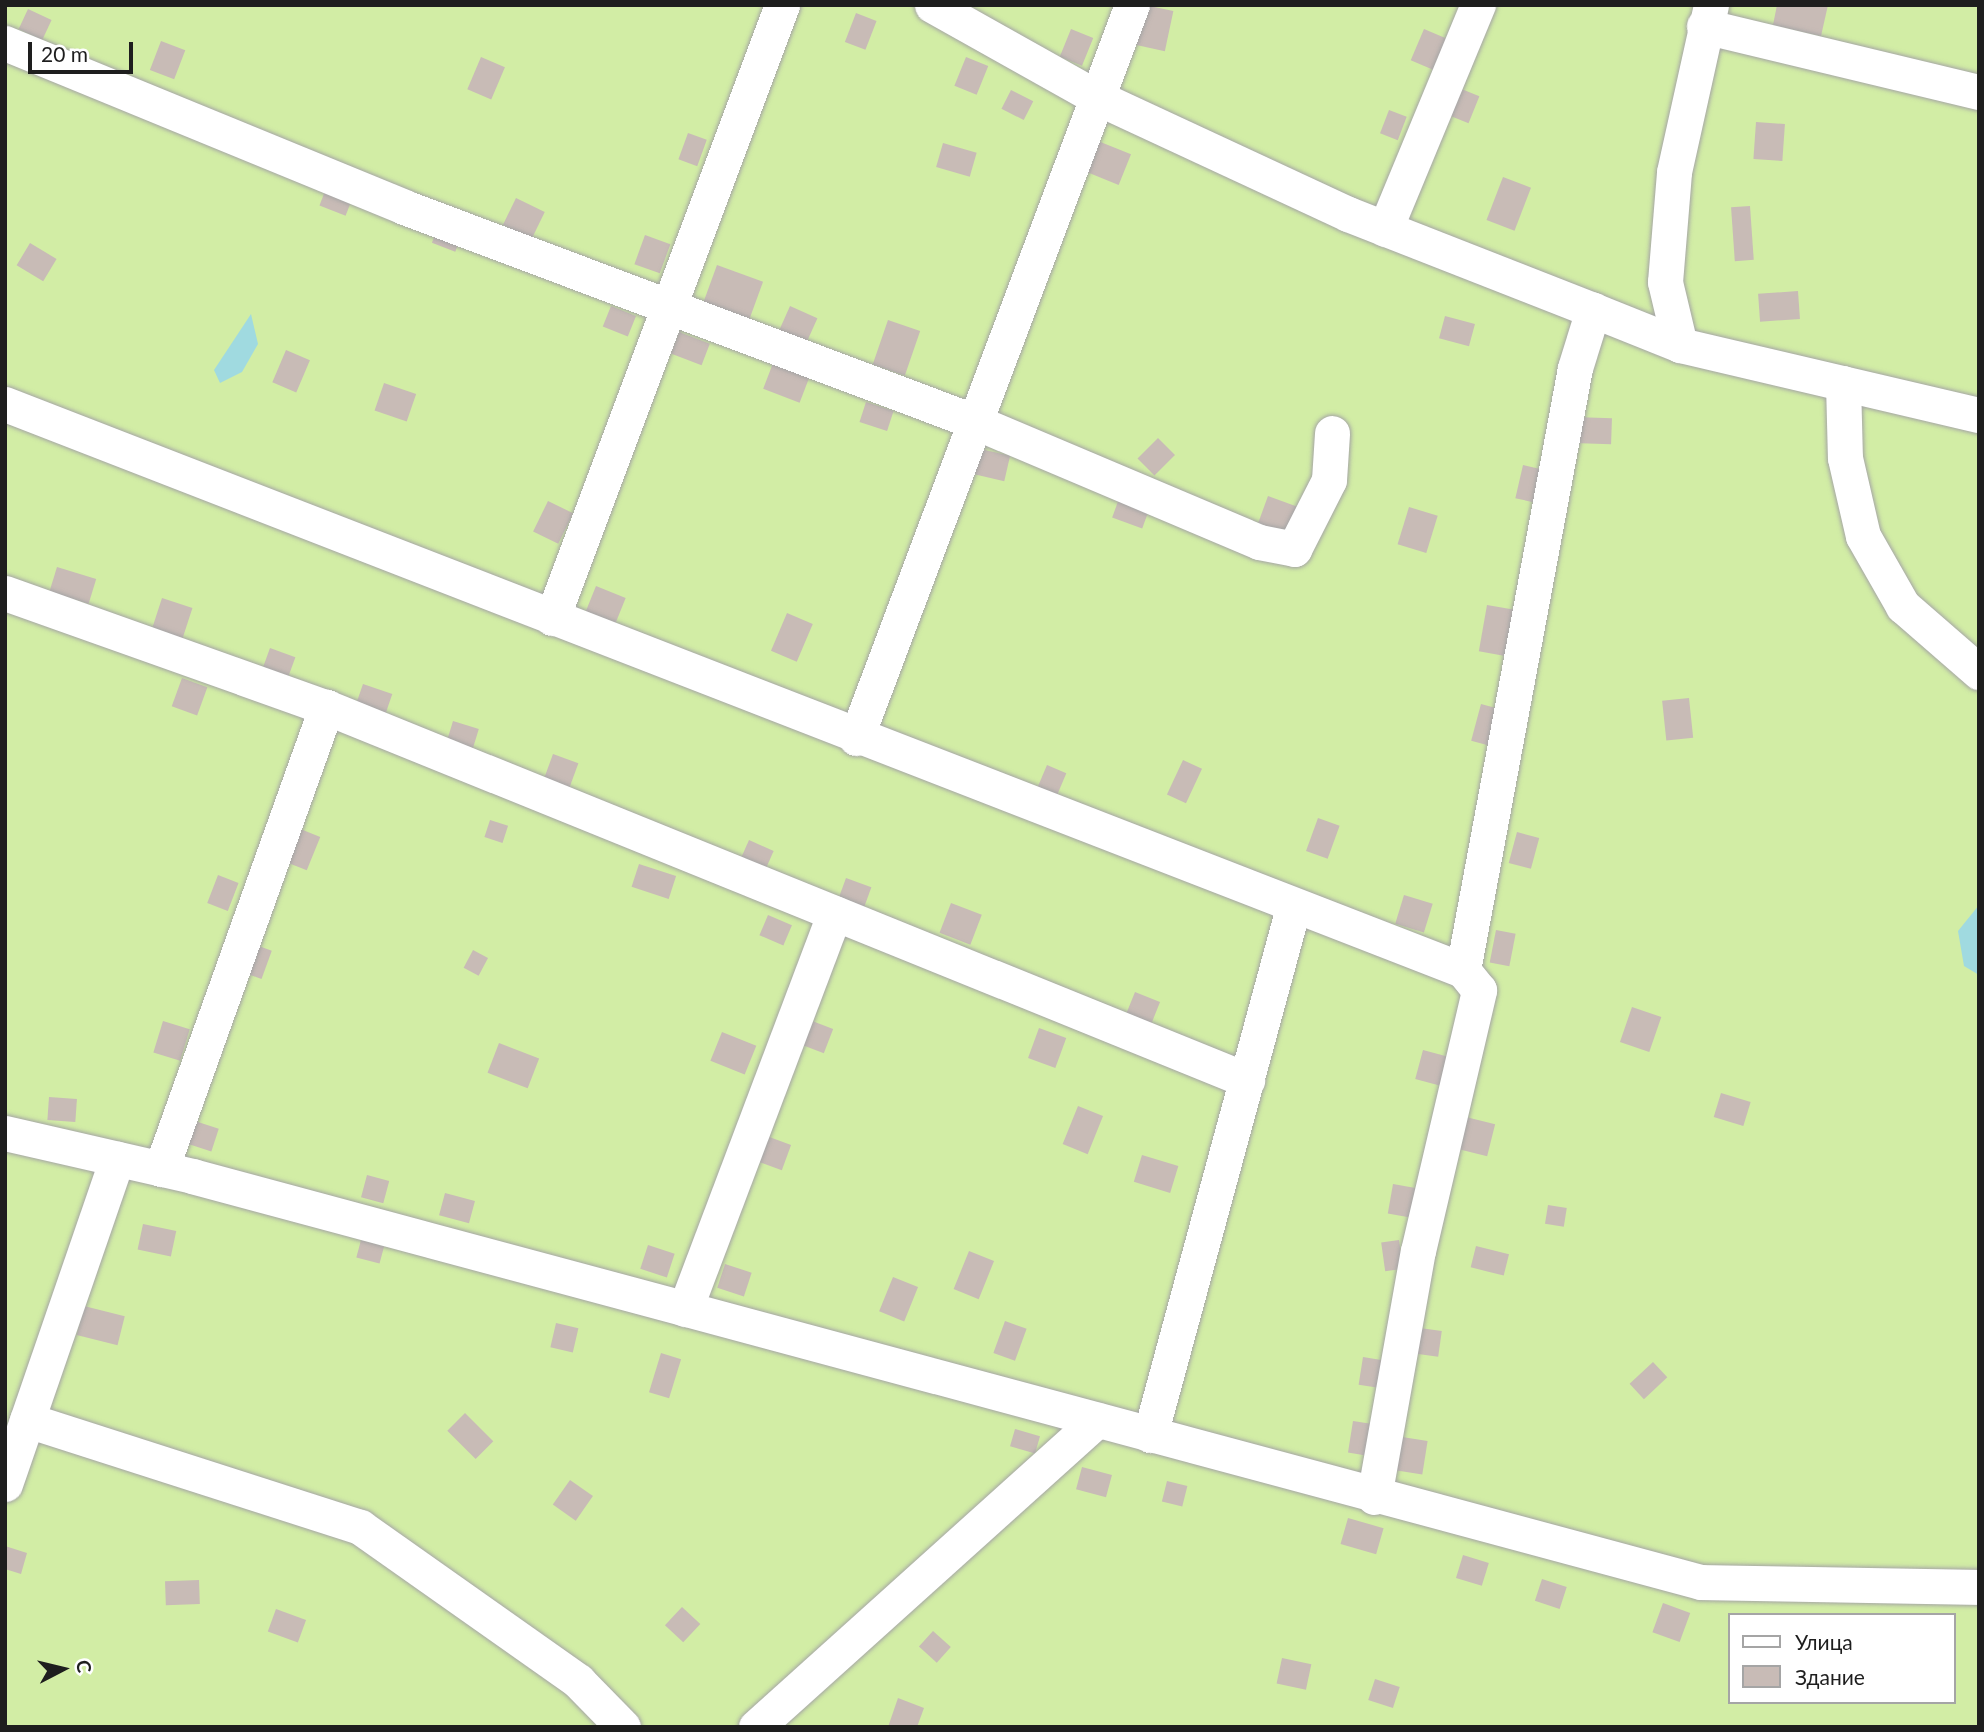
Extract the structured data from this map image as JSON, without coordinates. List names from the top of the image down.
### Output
{
  "legend": ["Улица", "Здание"],
  "scale_bar": "20 m",
  "north": "right"
}
